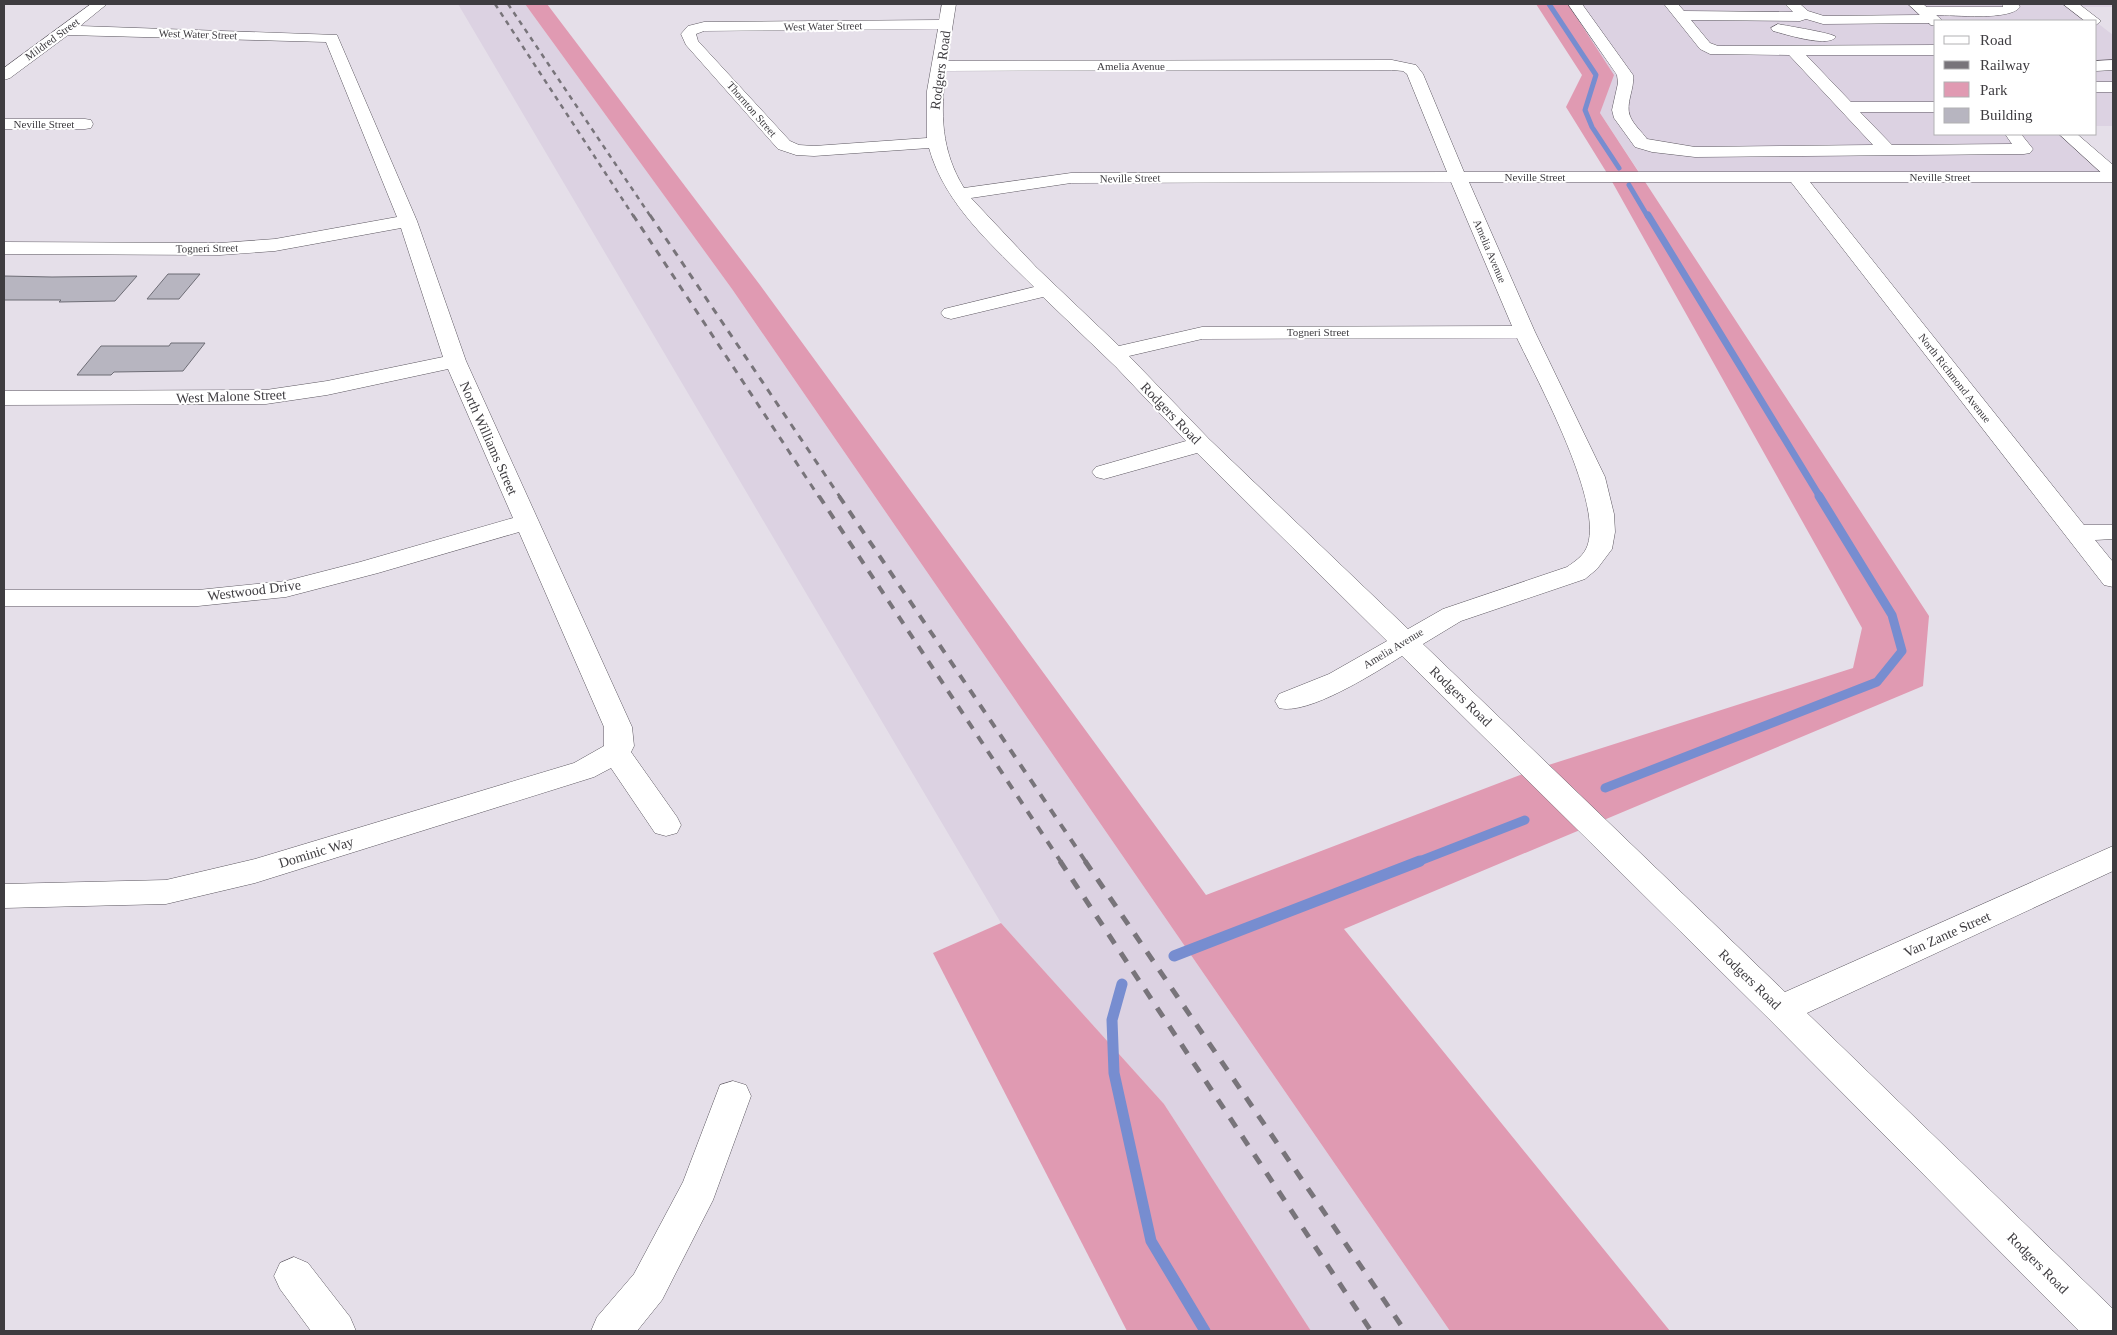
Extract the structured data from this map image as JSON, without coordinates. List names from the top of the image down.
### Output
{
  "streets": {
    "street": [
      "West Water Street",
      "Mildred Street",
      "Amelia Avenue",
      "Rodgers Road",
      "Thornton Street",
      "Neville Street",
      "Togneri Street",
      "North Richmond Avenue",
      "West Malone Street",
      "North Williams Street",
      "Westwood Drive",
      "Dominic Way",
      "Van Zante Street"
    ]
  },
  "crossings": [
    ["West Water Street", "Mildred Street"],
    ["West Water Street", "Rodgers Road"],
    ["West Water Street", "Thornton Street"],
    ["West Water Street", "North Williams Street"],
    ["Amelia Avenue", "Rodgers Road"],
    ["Amelia Avenue", "Neville Street"],
    ["Amelia Avenue", "Togneri Street"],
    ["Rodgers Road", "Thornton Street"],
    ["Rodgers Road", "Neville Street"],
    ["Rodgers Road", "Togneri Street"],
    ["Rodgers Road", "Van Zante Street"],
    ["Neville Street", "North Richmond Avenue"],
    ["Togneri Street", "North Williams Street"],
    ["West Malone Street", "North Williams Street"],
    ["North Williams Street", "Westwood Drive"],
    ["North Williams Street", "Dominic Way"]
  ],
  "legend": [
    "Road",
    "Railway",
    "Park",
    "Building"
  ]
}
